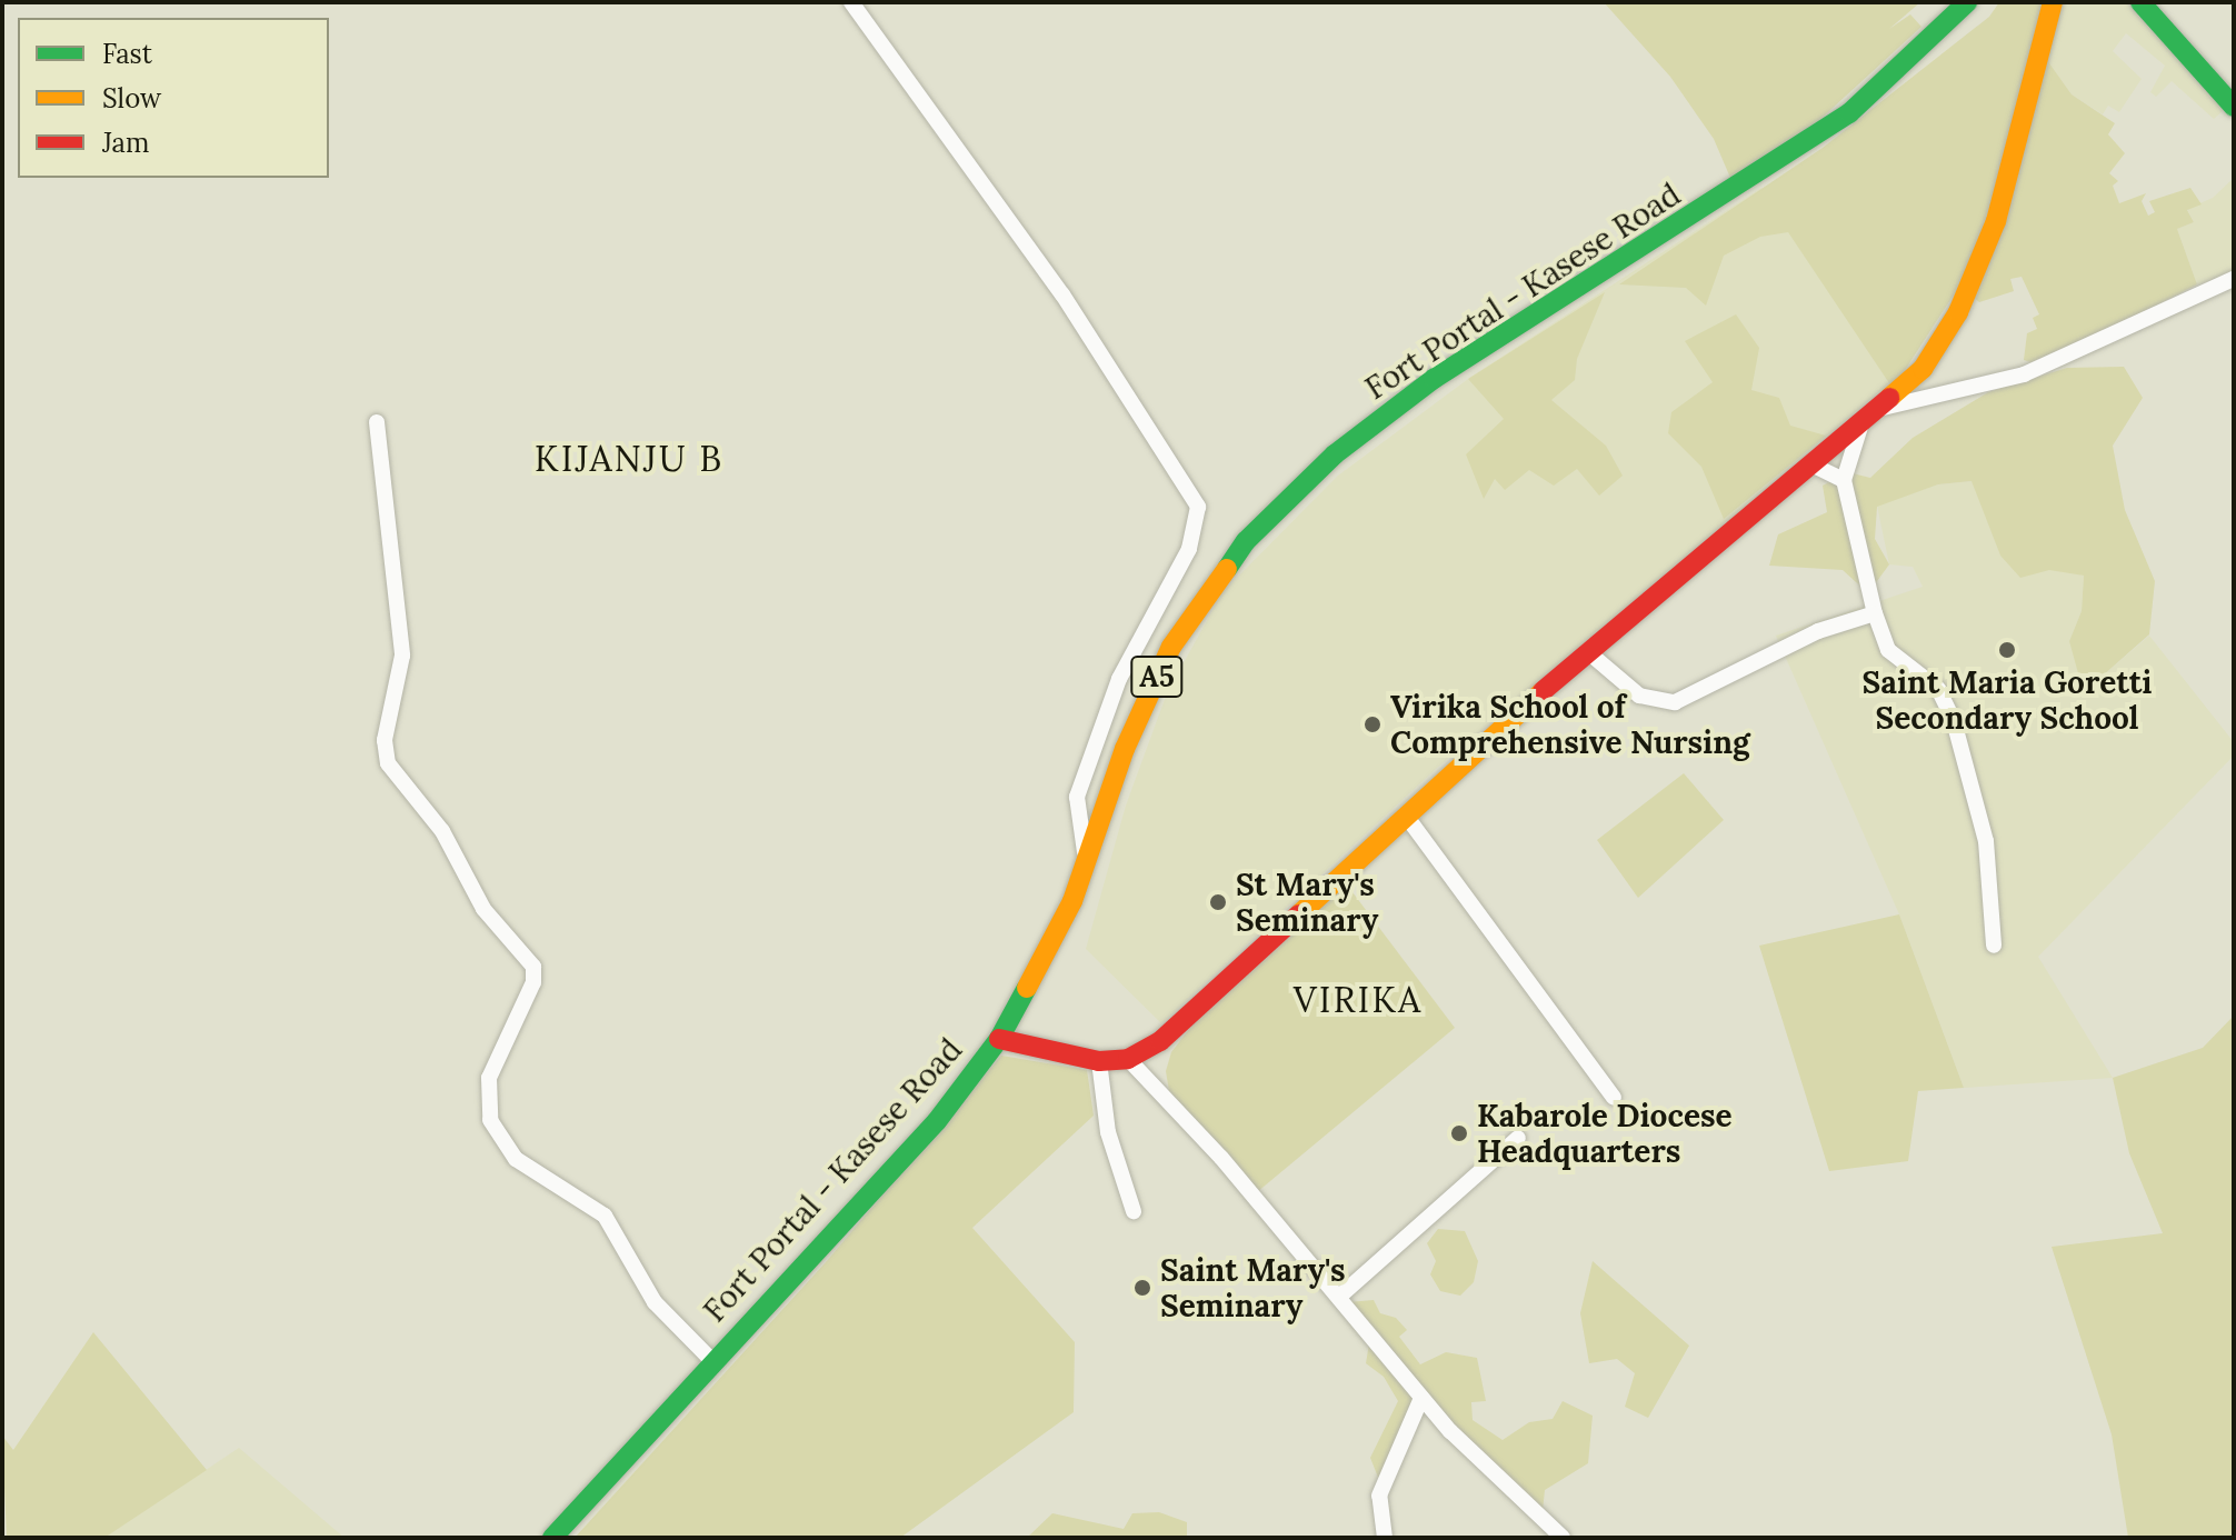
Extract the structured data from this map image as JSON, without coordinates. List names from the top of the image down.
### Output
{
  "streets": {
    "main road": ["Fort Portal - Kasese Road", "A5"]
  },
  "districts": ["KIJANJU B", "VIRIKA"],
  "places": [
    "Saint Maria Goretti Secondary School",
    "Virika School of Comprehensive Nursing",
    "St Mary's Seminary",
    "Kabarole Diocese Headquarters",
    "Saint Mary's Seminary"
  ],
  "legend": ["Fast", "Slow", "Jam"]
}
